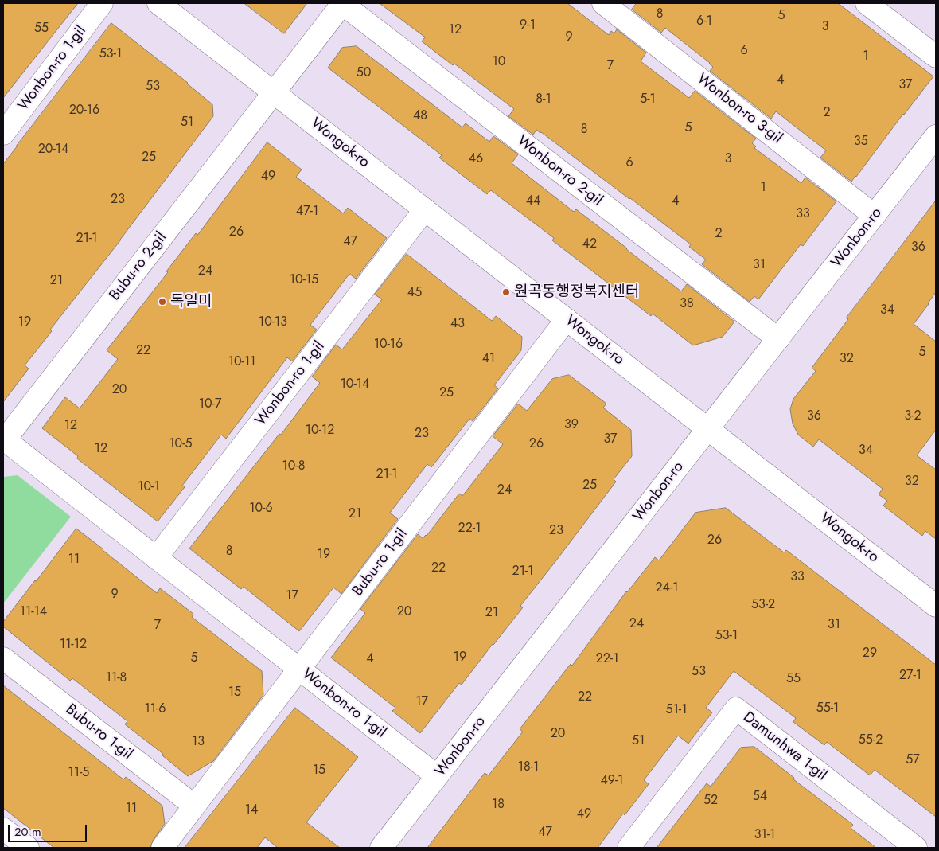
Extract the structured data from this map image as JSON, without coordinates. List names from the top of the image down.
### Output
{
  "streets": {
    "street": [
      "Wonbon-ro 1-gil",
      "Wonbon-ro 3-gil",
      "Wongok-ro",
      "Wonbon-ro 2-gil",
      "Wonbon-ro",
      "Bubu-ro 2-gil",
      "Bubu-ro 1-gil",
      "Damunhwa 1-gil"
    ]
  },
  "crossings": [
    ["Wonbon-ro 1-gil", "Wongok-ro"],
    ["Wonbon-ro 1-gil", "Wonbon-ro"],
    ["Wonbon-ro 1-gil", "Bubu-ro 2-gil"],
    ["Wonbon-ro 1-gil", "Bubu-ro 1-gil"],
    ["Wonbon-ro 3-gil", "Wonbon-ro"],
    ["Wongok-ro", "Wonbon-ro"],
    ["Wongok-ro", "Bubu-ro 2-gil"],
    ["Wongok-ro", "Bubu-ro 1-gil"],
    ["Wonbon-ro 2-gil", "Wonbon-ro"],
    ["Wonbon-ro 2-gil", "Bubu-ro 2-gil"]
  ],
  "places": ["원곡동행정복지센터", "독일미"],
  "house_numbers": [
    "8",
    "5",
    "6-1",
    "9-1",
    "3",
    "55",
    "12",
    "9",
    "6",
    "53-1",
    "1",
    "10",
    "7",
    "50",
    "4",
    "37",
    "53",
    "8-1",
    "5-1",
    "20-16",
    "2",
    "48",
    "51",
    "5",
    "8",
    "35",
    "20-14",
    "25",
    "46",
    "3",
    "6",
    "49",
    "1",
    "23",
    "44",
    "4",
    "47-1",
    "33",
    "26",
    "2",
    "21-1",
    "47",
    "42",
    "36",
    "31",
    "24",
    "10-15",
    "21",
    "45",
    "38",
    "34",
    "19",
    "10-13",
    "43",
    "10-16",
    "22",
    "5",
    "41",
    "32",
    "10-11",
    "10-14",
    "20",
    "25",
    "10-7",
    "36",
    "3-2",
    "39",
    "12",
    "10-12",
    "23",
    "37",
    "10-5",
    "26",
    "12",
    "34",
    "10-8",
    "21-1",
    "32",
    "25",
    "10-1",
    "24",
    "10-6",
    "21",
    "22-1",
    "23",
    "26",
    "8",
    "19",
    "11",
    "22",
    "21-1",
    "33",
    "24-1",
    "9",
    "17",
    "53-2",
    "11-14",
    "20",
    "21",
    "24",
    "31",
    "7",
    "53-1",
    "11-12",
    "29",
    "19",
    "5",
    "4",
    "22-1",
    "53",
    "27-1",
    "11-8",
    "55",
    "15",
    "22",
    "17",
    "55-1",
    "11-6",
    "51-1",
    "20",
    "55-2",
    "51",
    "13",
    "57",
    "18-1",
    "15",
    "11-5",
    "49-1",
    "54",
    "52",
    "18",
    "11",
    "14",
    "49",
    "47",
    "31-1"
  ],
  "scale_bar": "20 m"
}
